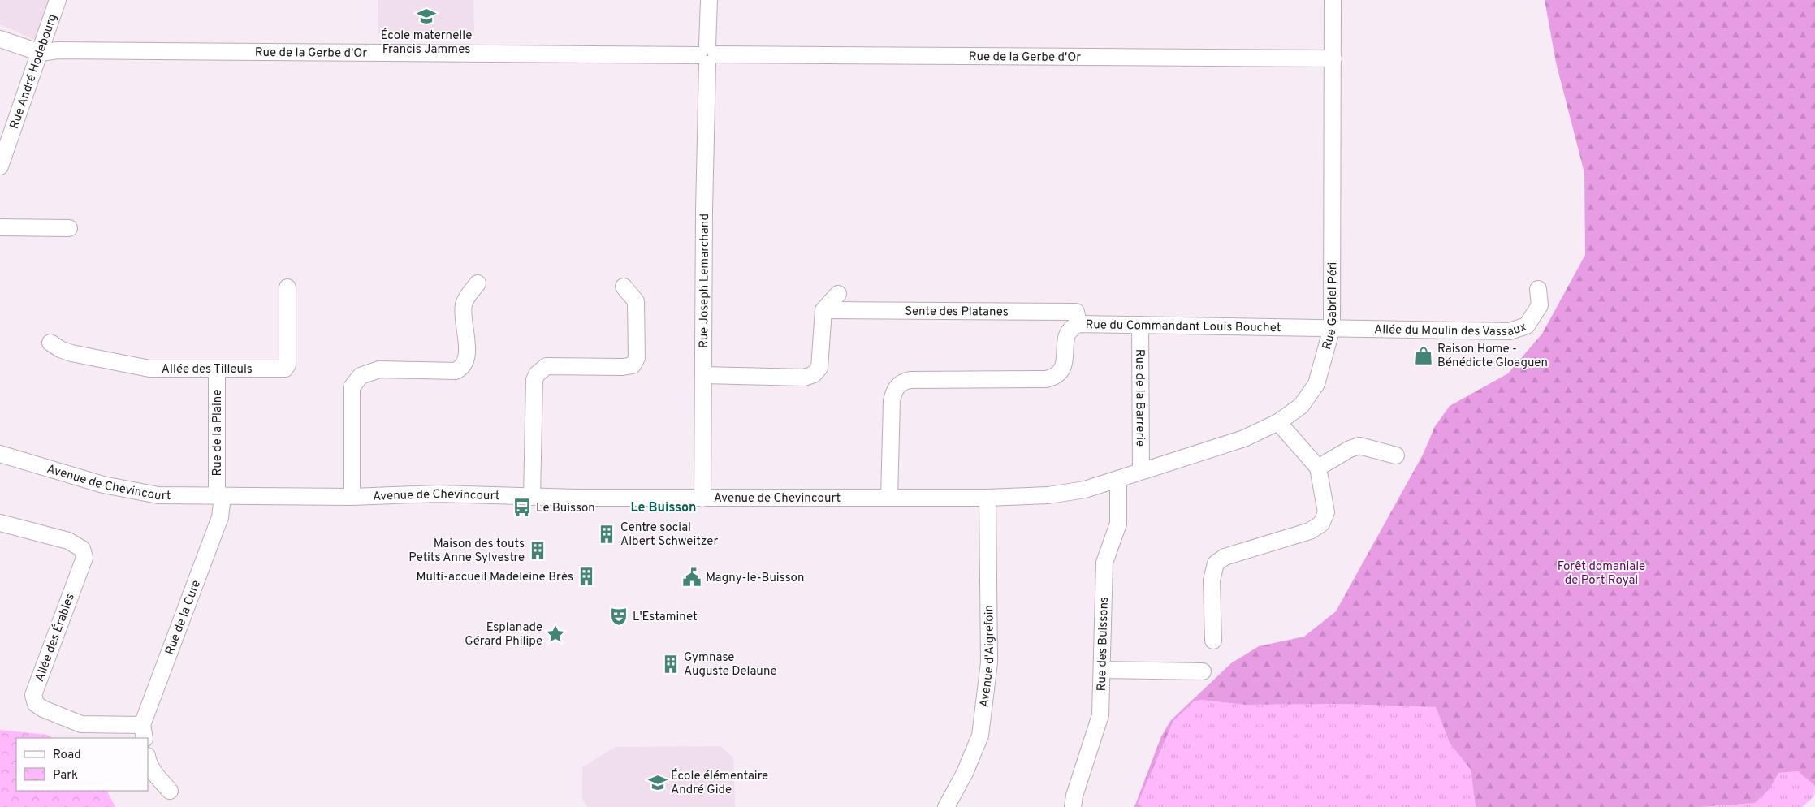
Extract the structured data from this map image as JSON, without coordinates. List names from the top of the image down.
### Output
{
  "streets": {
    "street": [
      "Rue de la Gerbe d'Or",
      "Rue André Hodebourg",
      "Rue Joseph Lemarchand",
      "Rue Gabriel Péri",
      "Sente des Platanes",
      "Allée du Moulin des Vassaux",
      "Rue du Commandant Louis Bouchet",
      "Allée des Tilleuls",
      "Rue de la Barrerie",
      "Rue de la Plaine",
      "Avenue de Chevincourt",
      "Rue de la Cure",
      "Allée des Érables",
      "Rue des Buissons",
      "Avenue d'Aigrefoin"
    ]
  },
  "crossings": [
    ["Rue de la Gerbe d'Or", "Rue André Hodebourg"],
    ["Rue de la Gerbe d'Or", "Rue Joseph Lemarchand"],
    ["Rue de la Gerbe d'Or", "Rue Gabriel Péri"],
    ["Rue Joseph Lemarchand", "Avenue de Chevincourt"],
    ["Rue Gabriel Péri", "Allée du Moulin des Vassaux"],
    ["Rue Gabriel Péri", "Rue du Commandant Louis Bouchet"],
    ["Rue Gabriel Péri", "Rue de la Barrerie"],
    ["Rue Gabriel Péri", "Avenue de Chevincourt"],
    ["Rue Gabriel Péri", "Rue des Buissons"],
    ["Sente des Platanes", "Rue du Commandant Louis Bouchet"],
    ["Allée du Moulin des Vassaux", "Rue du Commandant Louis Bouchet"],
    ["Rue du Commandant Louis Bouchet", "Rue de la Barrerie"],
    ["Rue du Commandant Louis Bouchet", "Avenue de Chevincourt"],
    ["Allée des Tilleuls", "Rue de la Plaine"],
    ["Rue de la Plaine", "Avenue de Chevincourt"],
    ["Rue de la Plaine", "Rue de la Cure"],
    ["Avenue de Chevincourt", "Rue de la Cure"],
    ["Avenue de Chevincourt", "Rue des Buissons"],
    ["Avenue de Chevincourt", "Avenue d'Aigrefoin"],
    ["Rue de la Cure", "Allée des Érables"]
  ],
  "districts": ["Le Buisson"],
  "parks": ["Forêt domaniale de Port Royal"],
  "places": {
    "school or university": ["École maternelle Francis Jammes", "École élémentaire André Gide"],
    "shop": ["Raison Home - Bénédicte Gloaguen"],
    "bus stop": ["Le Buisson"],
    "building": [
      "Centre social Albert Schweitzer",
      "Maison des touts Petits Anne Sylvestre",
      "Multi-accueil Madeleine Brès",
      "Gymnase Auguste Delaune"
    ],
    "public building": ["Magny-le-Buisson"],
    "theatre": ["L'Estaminet"],
    "place": ["Esplanade Gérard Philipe"]
  },
  "legend": ["Road", "Park"]
}
